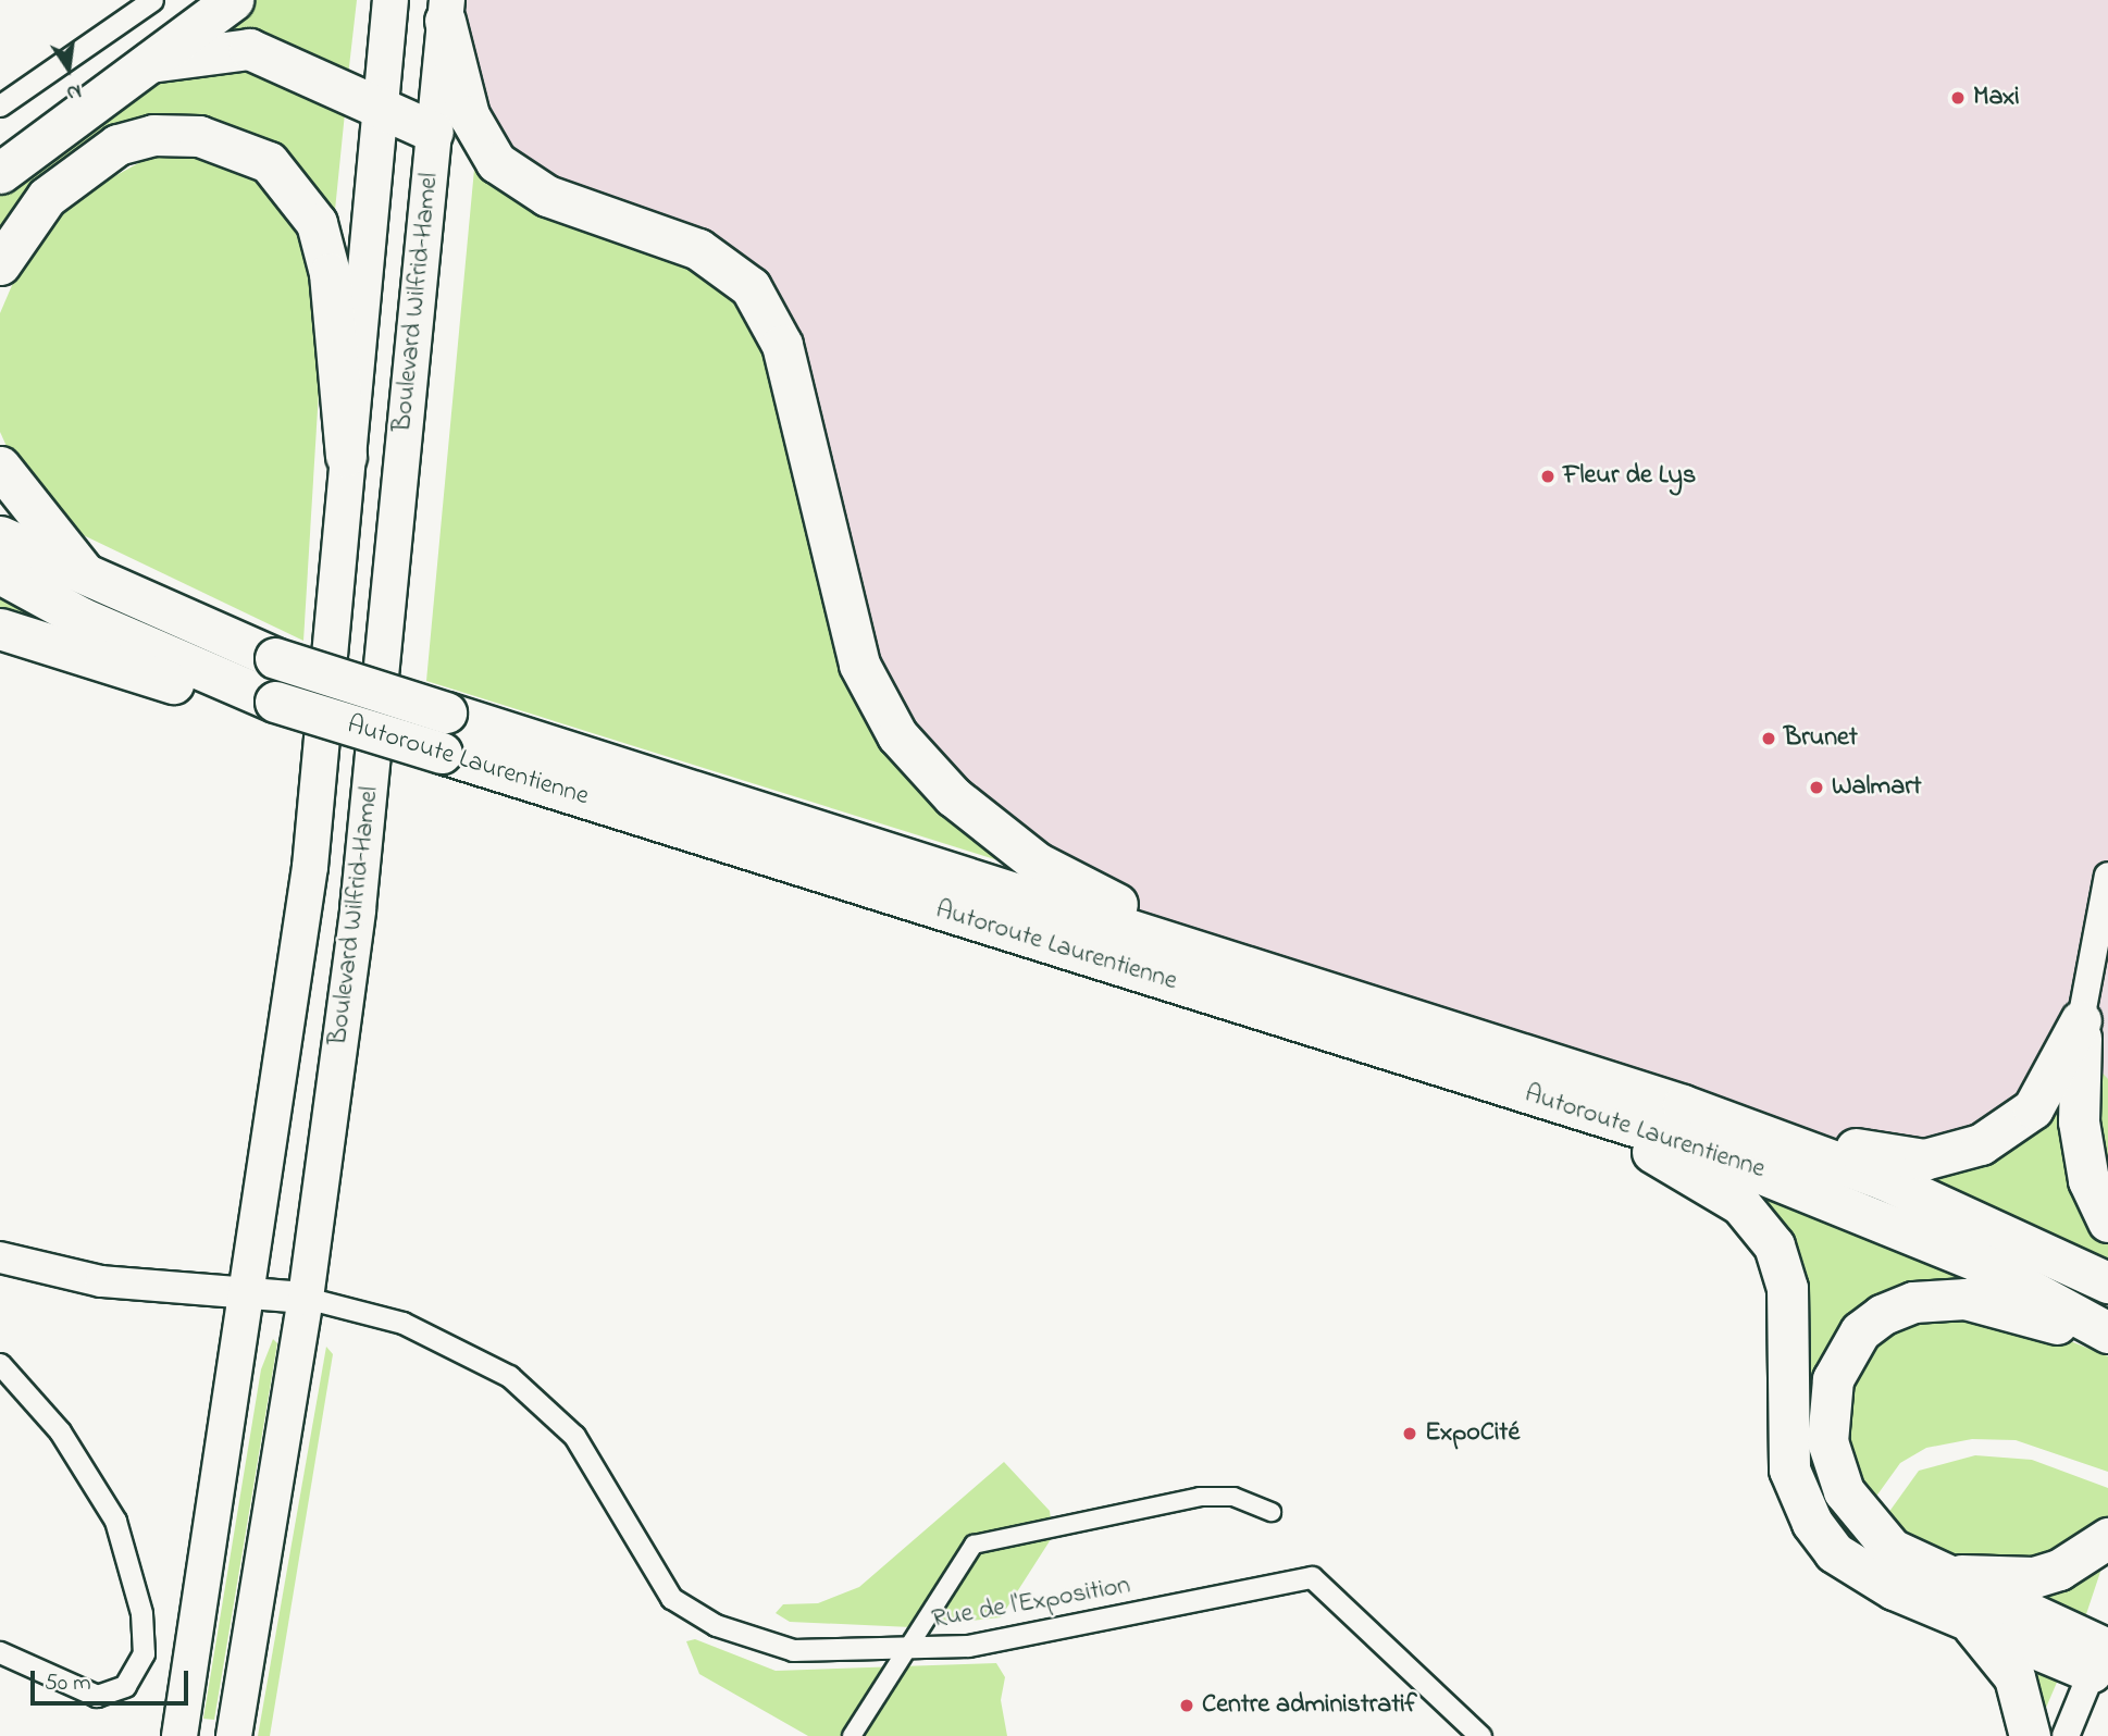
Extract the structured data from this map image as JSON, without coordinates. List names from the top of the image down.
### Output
{
  "streets": {
    "highway": ["Autoroute Laurentienne"],
    "main road": ["Boulevard Wilfrid-Hamel"],
    "street": ["Rue de l'Exposition"]
  },
  "crossings": [
    ["Boulevard Wilfrid-Hamel", "Rue de l'Exposition"]
  ],
  "places": [
    "Maxi",
    "Fleur de Lys",
    "Brunet",
    "Walmart",
    "ExpoCité",
    "Centre administratif"
  ],
  "scale_bar": "50 m",
  "north": "bottom"
}
